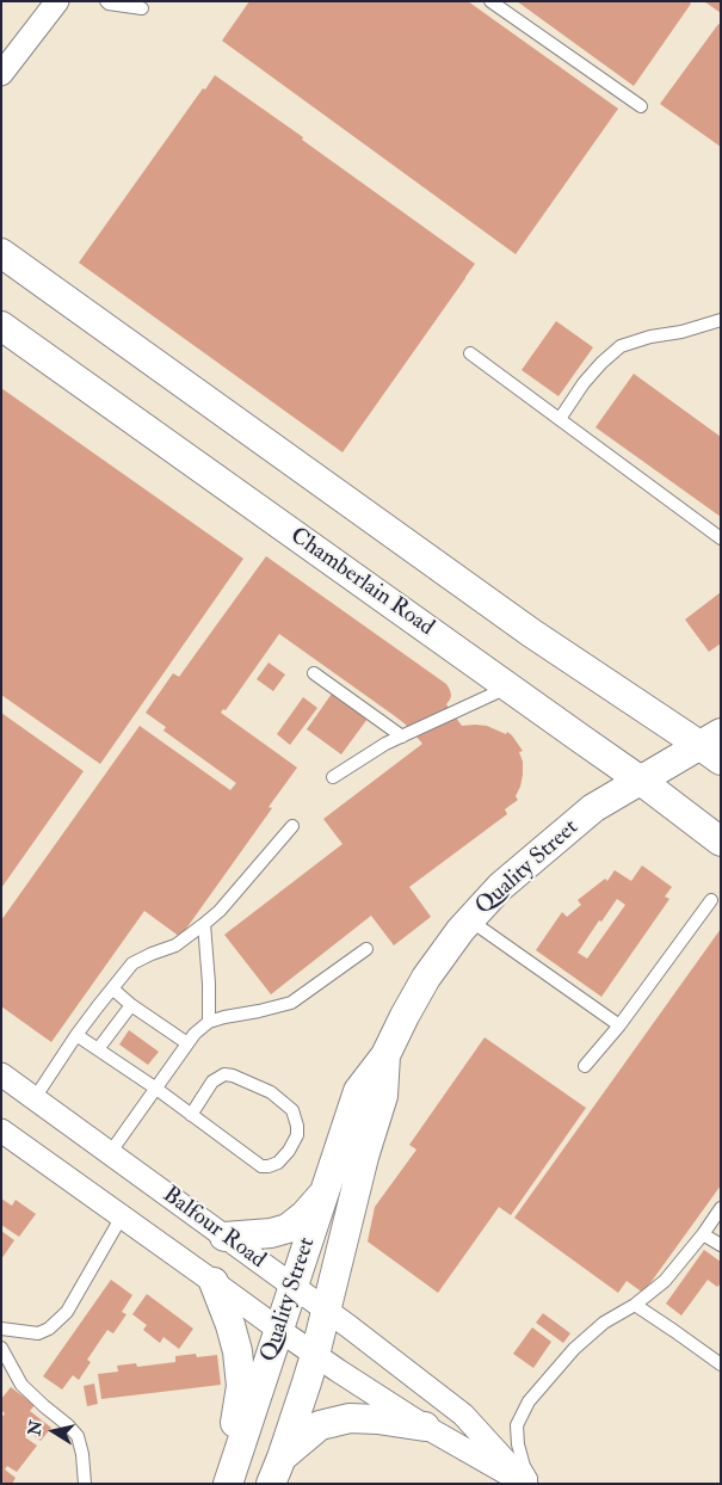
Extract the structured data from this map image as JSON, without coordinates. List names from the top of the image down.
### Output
{
  "streets": {
    "street": ["Chamberlain Road", "Quality Street", "Balfour Road"]
  },
  "crossings": [
    ["Chamberlain Road", "Quality Street"],
    ["Quality Street", "Balfour Road"]
  ],
  "north": "left"
}
